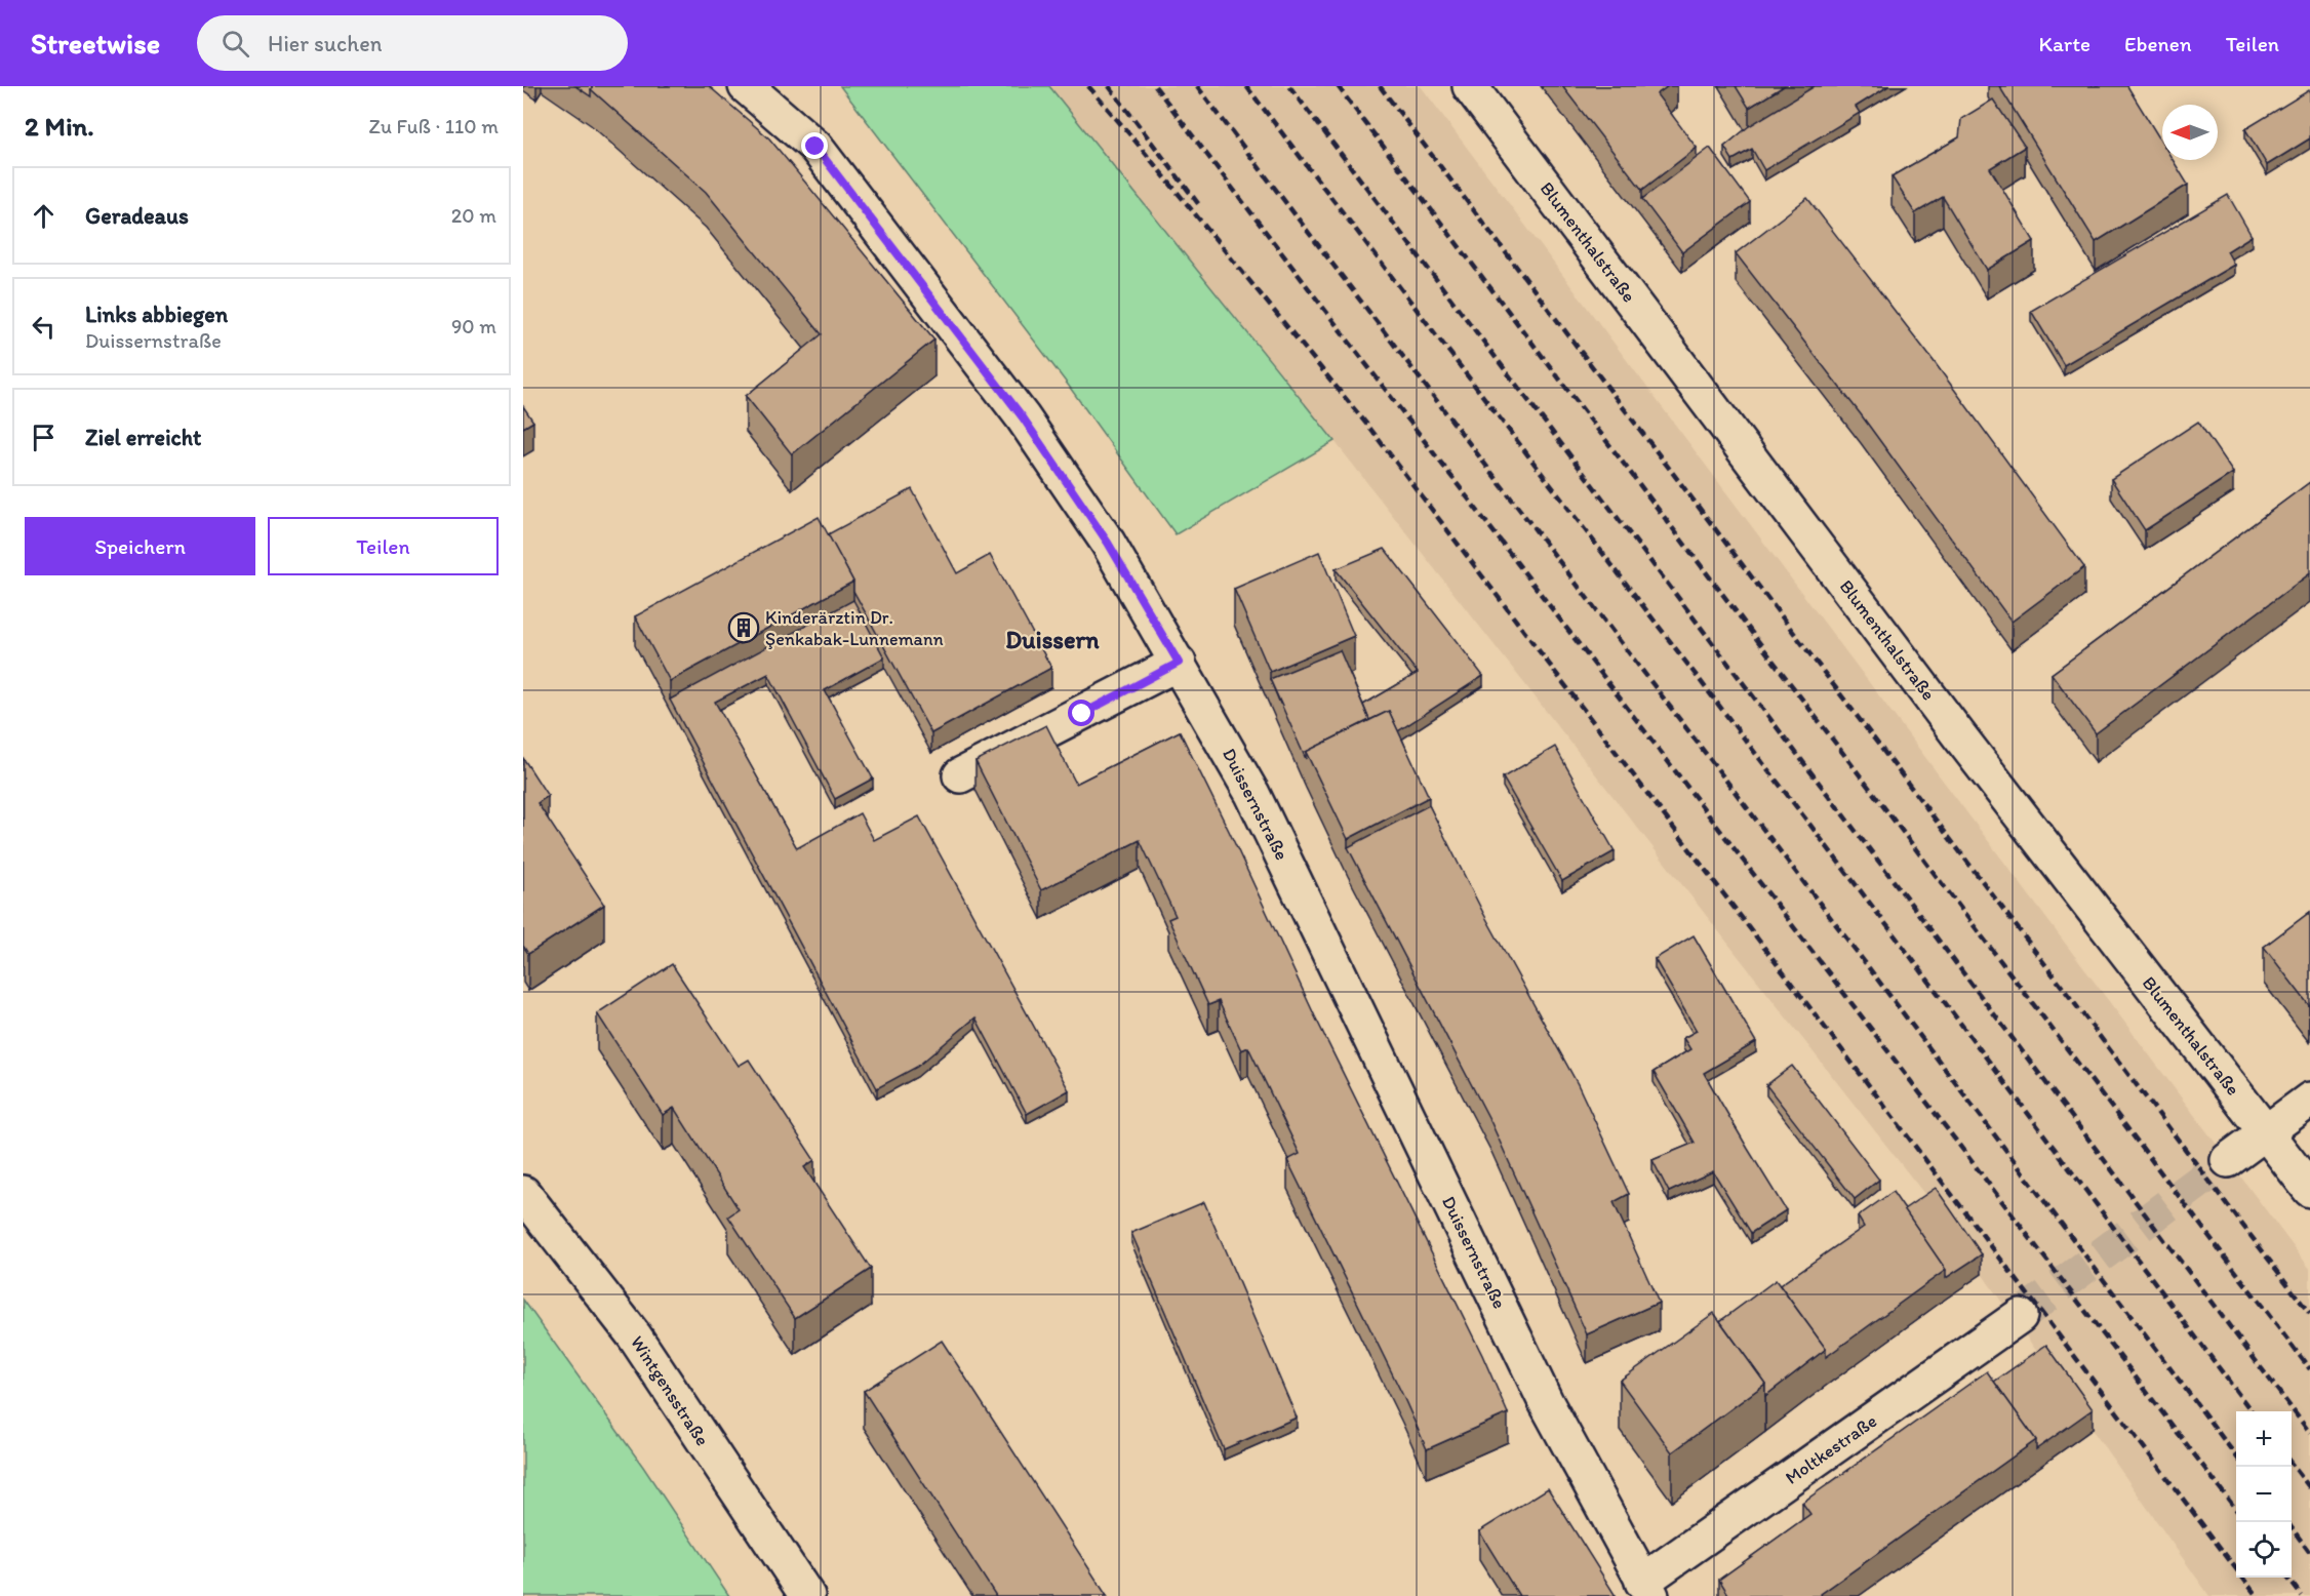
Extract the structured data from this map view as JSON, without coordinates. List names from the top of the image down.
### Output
{
  "streets": {
    "street": [
      "Blumenthalstraße",
      "Duissernstraße",
      "Wintgensstraße",
      "Moltkestraße"
    ]
  },
  "crossings": [
    ["Duissernstraße", "Moltkestraße"]
  ],
  "districts": ["Duissern"],
  "places": {
    "building": ["Kinderärztin Dr. Şenkabak-Lunnemann"]
  },
  "north": "left",
  "page": {
    "header": "Streetwise",
    "search": "Hier suchen",
    "nav": ["Karte", "Ebenen", "Teilen"],
    "heading": ["2 Min.", "Zu Fuß · 110 m"],
    "list": [
      ["Geradeaus", "20 m"],
      ["Links abbiegen", "Duissernstraße", "90 m"],
      "Ziel erreicht"
    ],
    "buttons": ["Speichern", "Teilen"],
    "map_buttons": ["+", "−"]
  }
}
